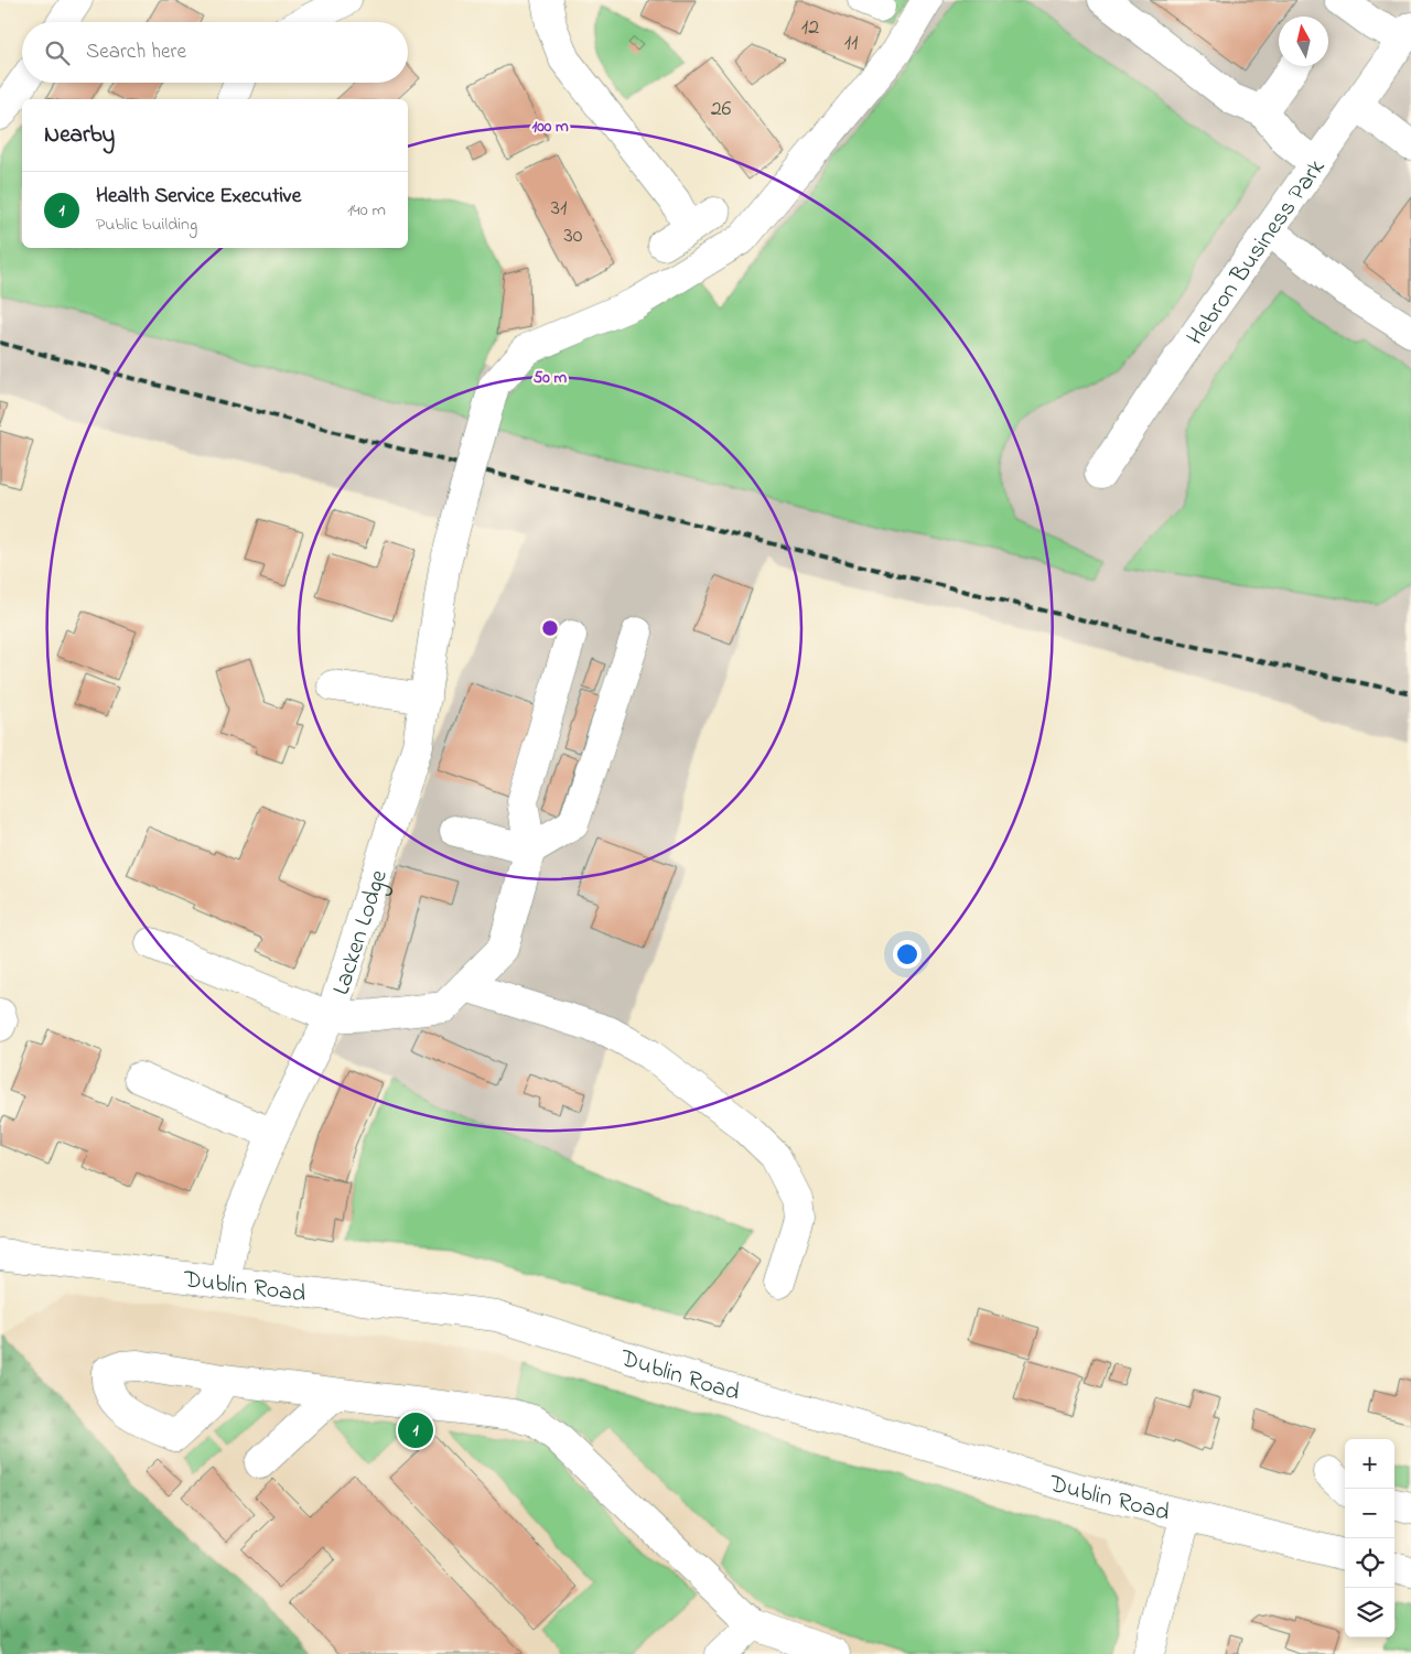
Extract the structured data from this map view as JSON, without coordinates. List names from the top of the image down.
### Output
{
  "streets": {
    "street": ["Hebron Business Park", "Lacken Lodge", "Dublin Road"]
  },
  "crossings": [
    ["Lacken Lodge", "Dublin Road"]
  ],
  "house_numbers": [
    "12",
    "11",
    "26",
    "31",
    "30"
  ],
  "north": "top",
  "page": {
    "search": "Search here",
    "heading": "Nearby",
    "list": [
      {
        "mark": "1",
        "name": "Health Service Executive",
        "note": "Public building",
        "value": "140 m"
      }
    ],
    "pins": "1",
    "map_buttons": ["+", "−"]
  },
  "rings": ["100 m", "50 m"]
}
